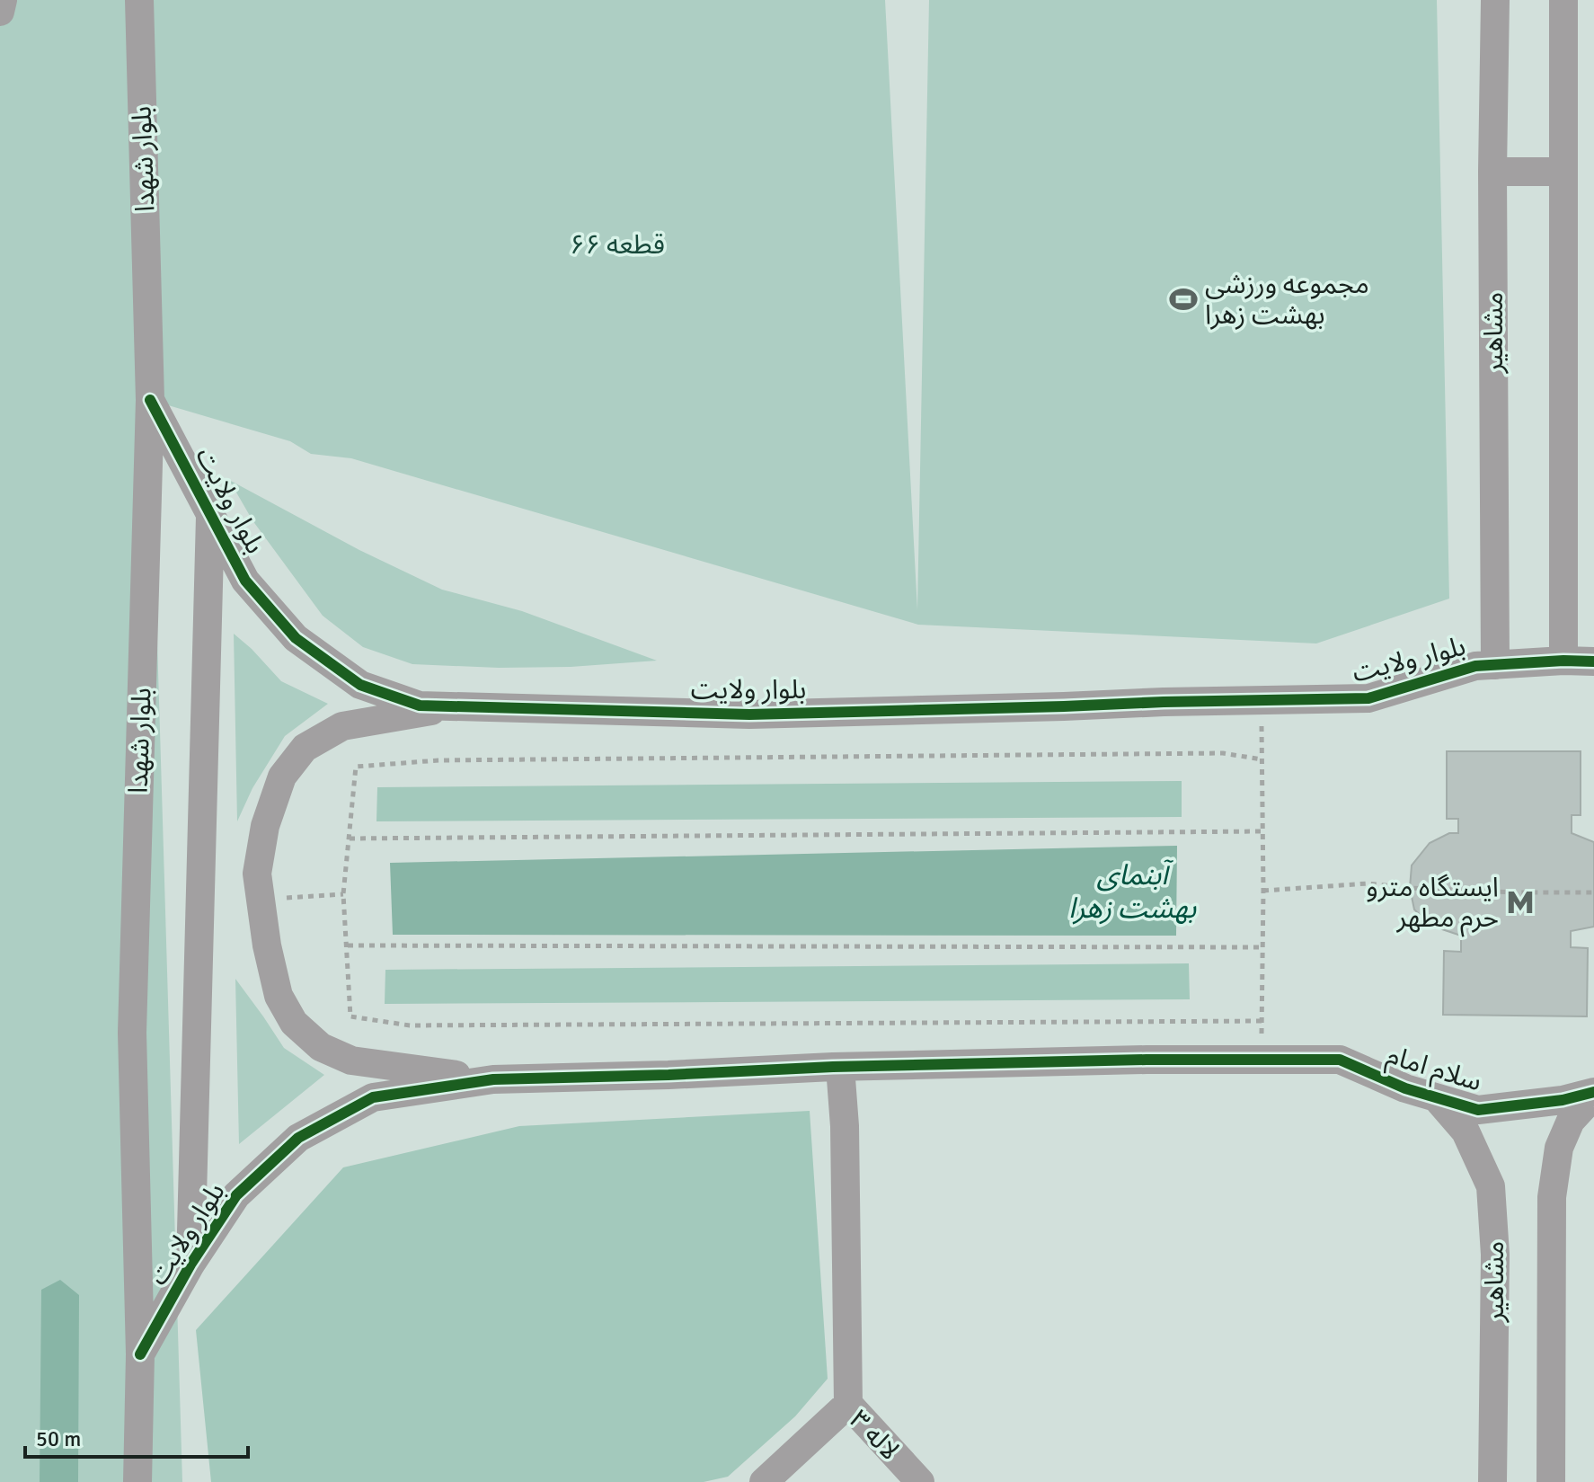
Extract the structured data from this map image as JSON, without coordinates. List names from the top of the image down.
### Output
{
  "streets": {
    "street": [
      "بلوار شهدا",
      "مشاهیر",
      "بلوار ولایت",
      "سلام امام",
      "لاله ۳"
    ]
  },
  "crossings": [
    ["بلوار شهدا", "بلوار ولایت"],
    ["مشاهیر", "بلوار ولایت"],
    ["مشاهیر", "سلام امام"],
    ["بلوار ولایت", "سلام امام"]
  ],
  "water": ["آبنمای بهشت زهرا"],
  "parks": ["قطعه ۶۶"],
  "places": {
    "sports": ["مجموعه ورزشی بهشت زهرا"],
    "metro station": ["ایستگاه مترو حرم مطهر"]
  },
  "scale_bar": "50 m"
}
